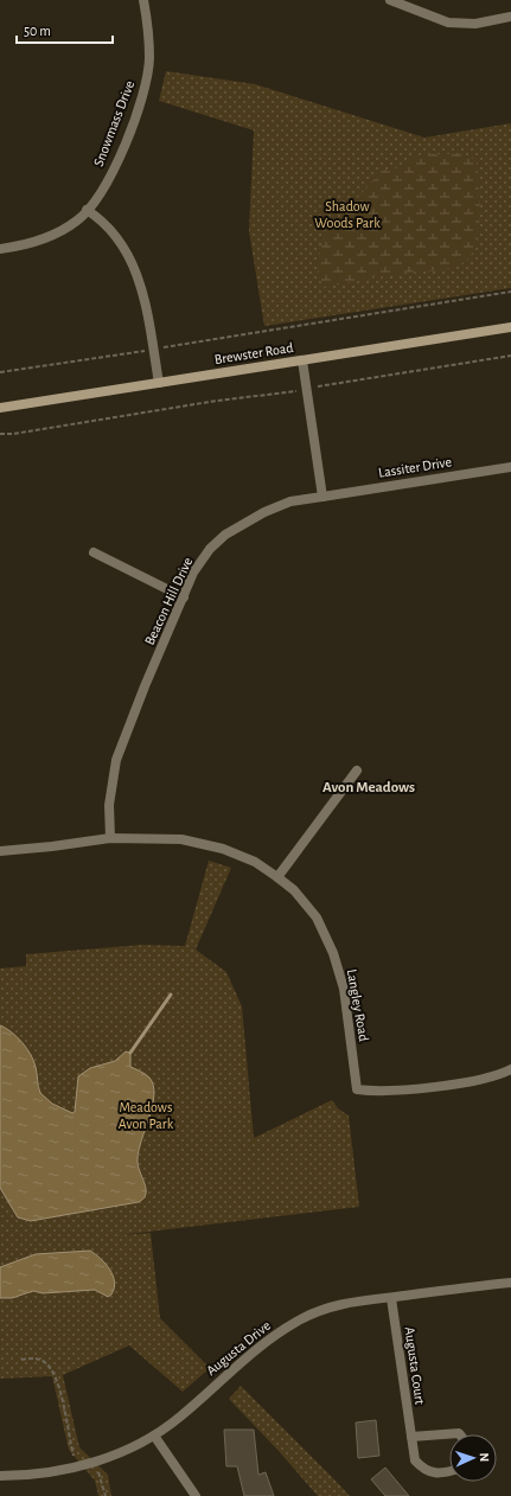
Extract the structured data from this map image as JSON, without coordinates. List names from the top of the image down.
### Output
{
  "streets": {
    "street": [
      "Snowmass Drive",
      "Brewster Road",
      "Lassiter Drive",
      "Beacon Hill Drive",
      "Langley Road",
      "Augusta Drive",
      "Augusta Court"
    ]
  },
  "crossings": [
    ["Lassiter Drive", "Beacon Hill Drive"],
    ["Beacon Hill Drive", "Langley Road"],
    ["Augusta Drive", "Augusta Court"]
  ],
  "districts": ["Avon Meadows"],
  "parks": ["Shadow Woods Park", "Meadows Avon Park"],
  "scale_bar": "50 m",
  "north": "right"
}
